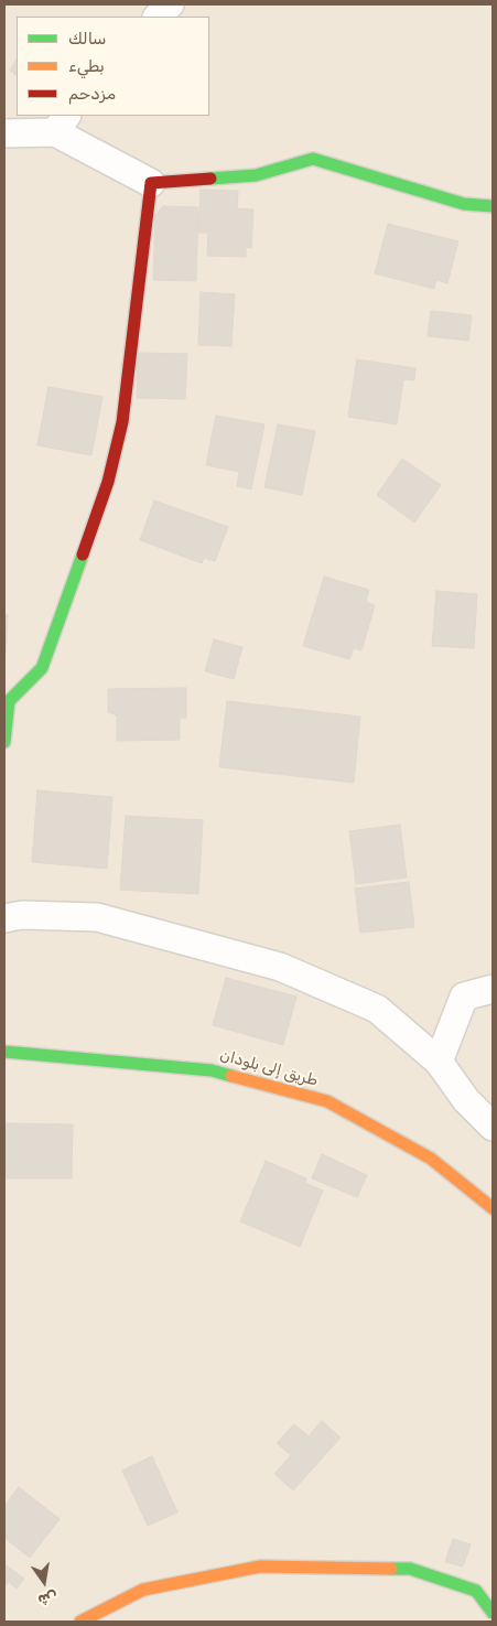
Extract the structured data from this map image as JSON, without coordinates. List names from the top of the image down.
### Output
{
  "streets": {
    "street": ["طريق إلى بلودان"]
  },
  "legend": ["سالك", "بطيء", "مزدحم"],
  "north": "bottom"
}
